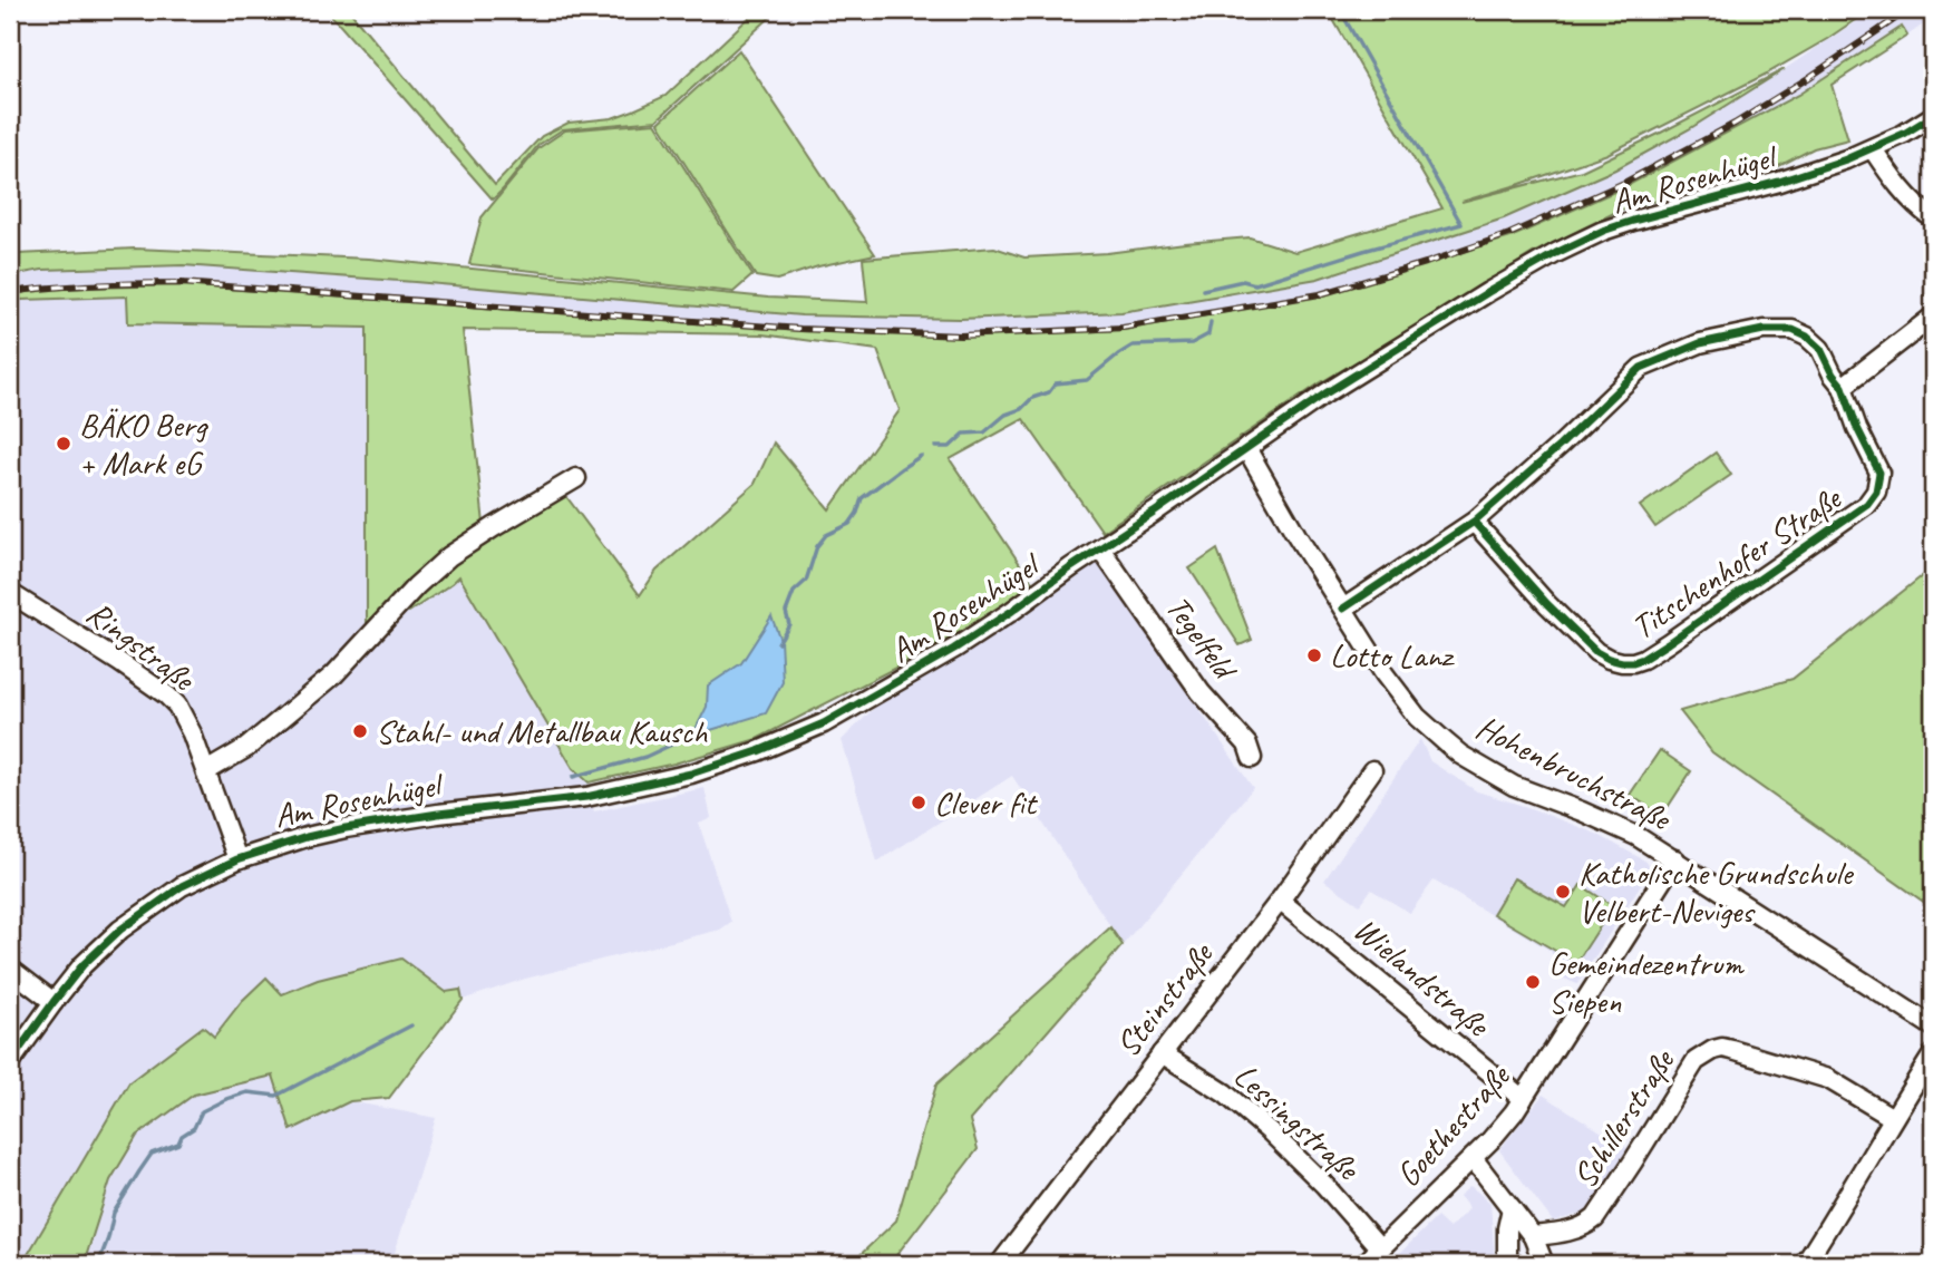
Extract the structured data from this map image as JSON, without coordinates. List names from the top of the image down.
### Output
{
  "streets": {
    "street": [
      "Am Rosenhügel",
      "Titschenhofer Straße",
      "Tegelfeld",
      "Ringstraße",
      "Hohenbruchstraße",
      "Wielandstraße",
      "Steinstraße",
      "Schillerstraße",
      "Lessingstraße",
      "Goethestraße"
    ]
  },
  "crossings": [
    ["Am Rosenhügel", "Tegelfeld"],
    ["Am Rosenhügel", "Ringstraße"],
    ["Am Rosenhügel", "Hohenbruchstraße"],
    ["Titschenhofer Straße", "Hohenbruchstraße"],
    ["Hohenbruchstraße", "Goethestraße"],
    ["Wielandstraße", "Steinstraße"],
    ["Wielandstraße", "Goethestraße"],
    ["Steinstraße", "Lessingstraße"],
    ["Lessingstraße", "Goethestraße"]
  ],
  "places": [
    "BÄKO Berg + Mark eG",
    "Lotto Lanz",
    "Stahl- und Metallbau Kausch",
    "Clever fit",
    "Katholische Grundschule Velbert-Neviges",
    "Gemeindezentrum Siepen"
  ]
}
